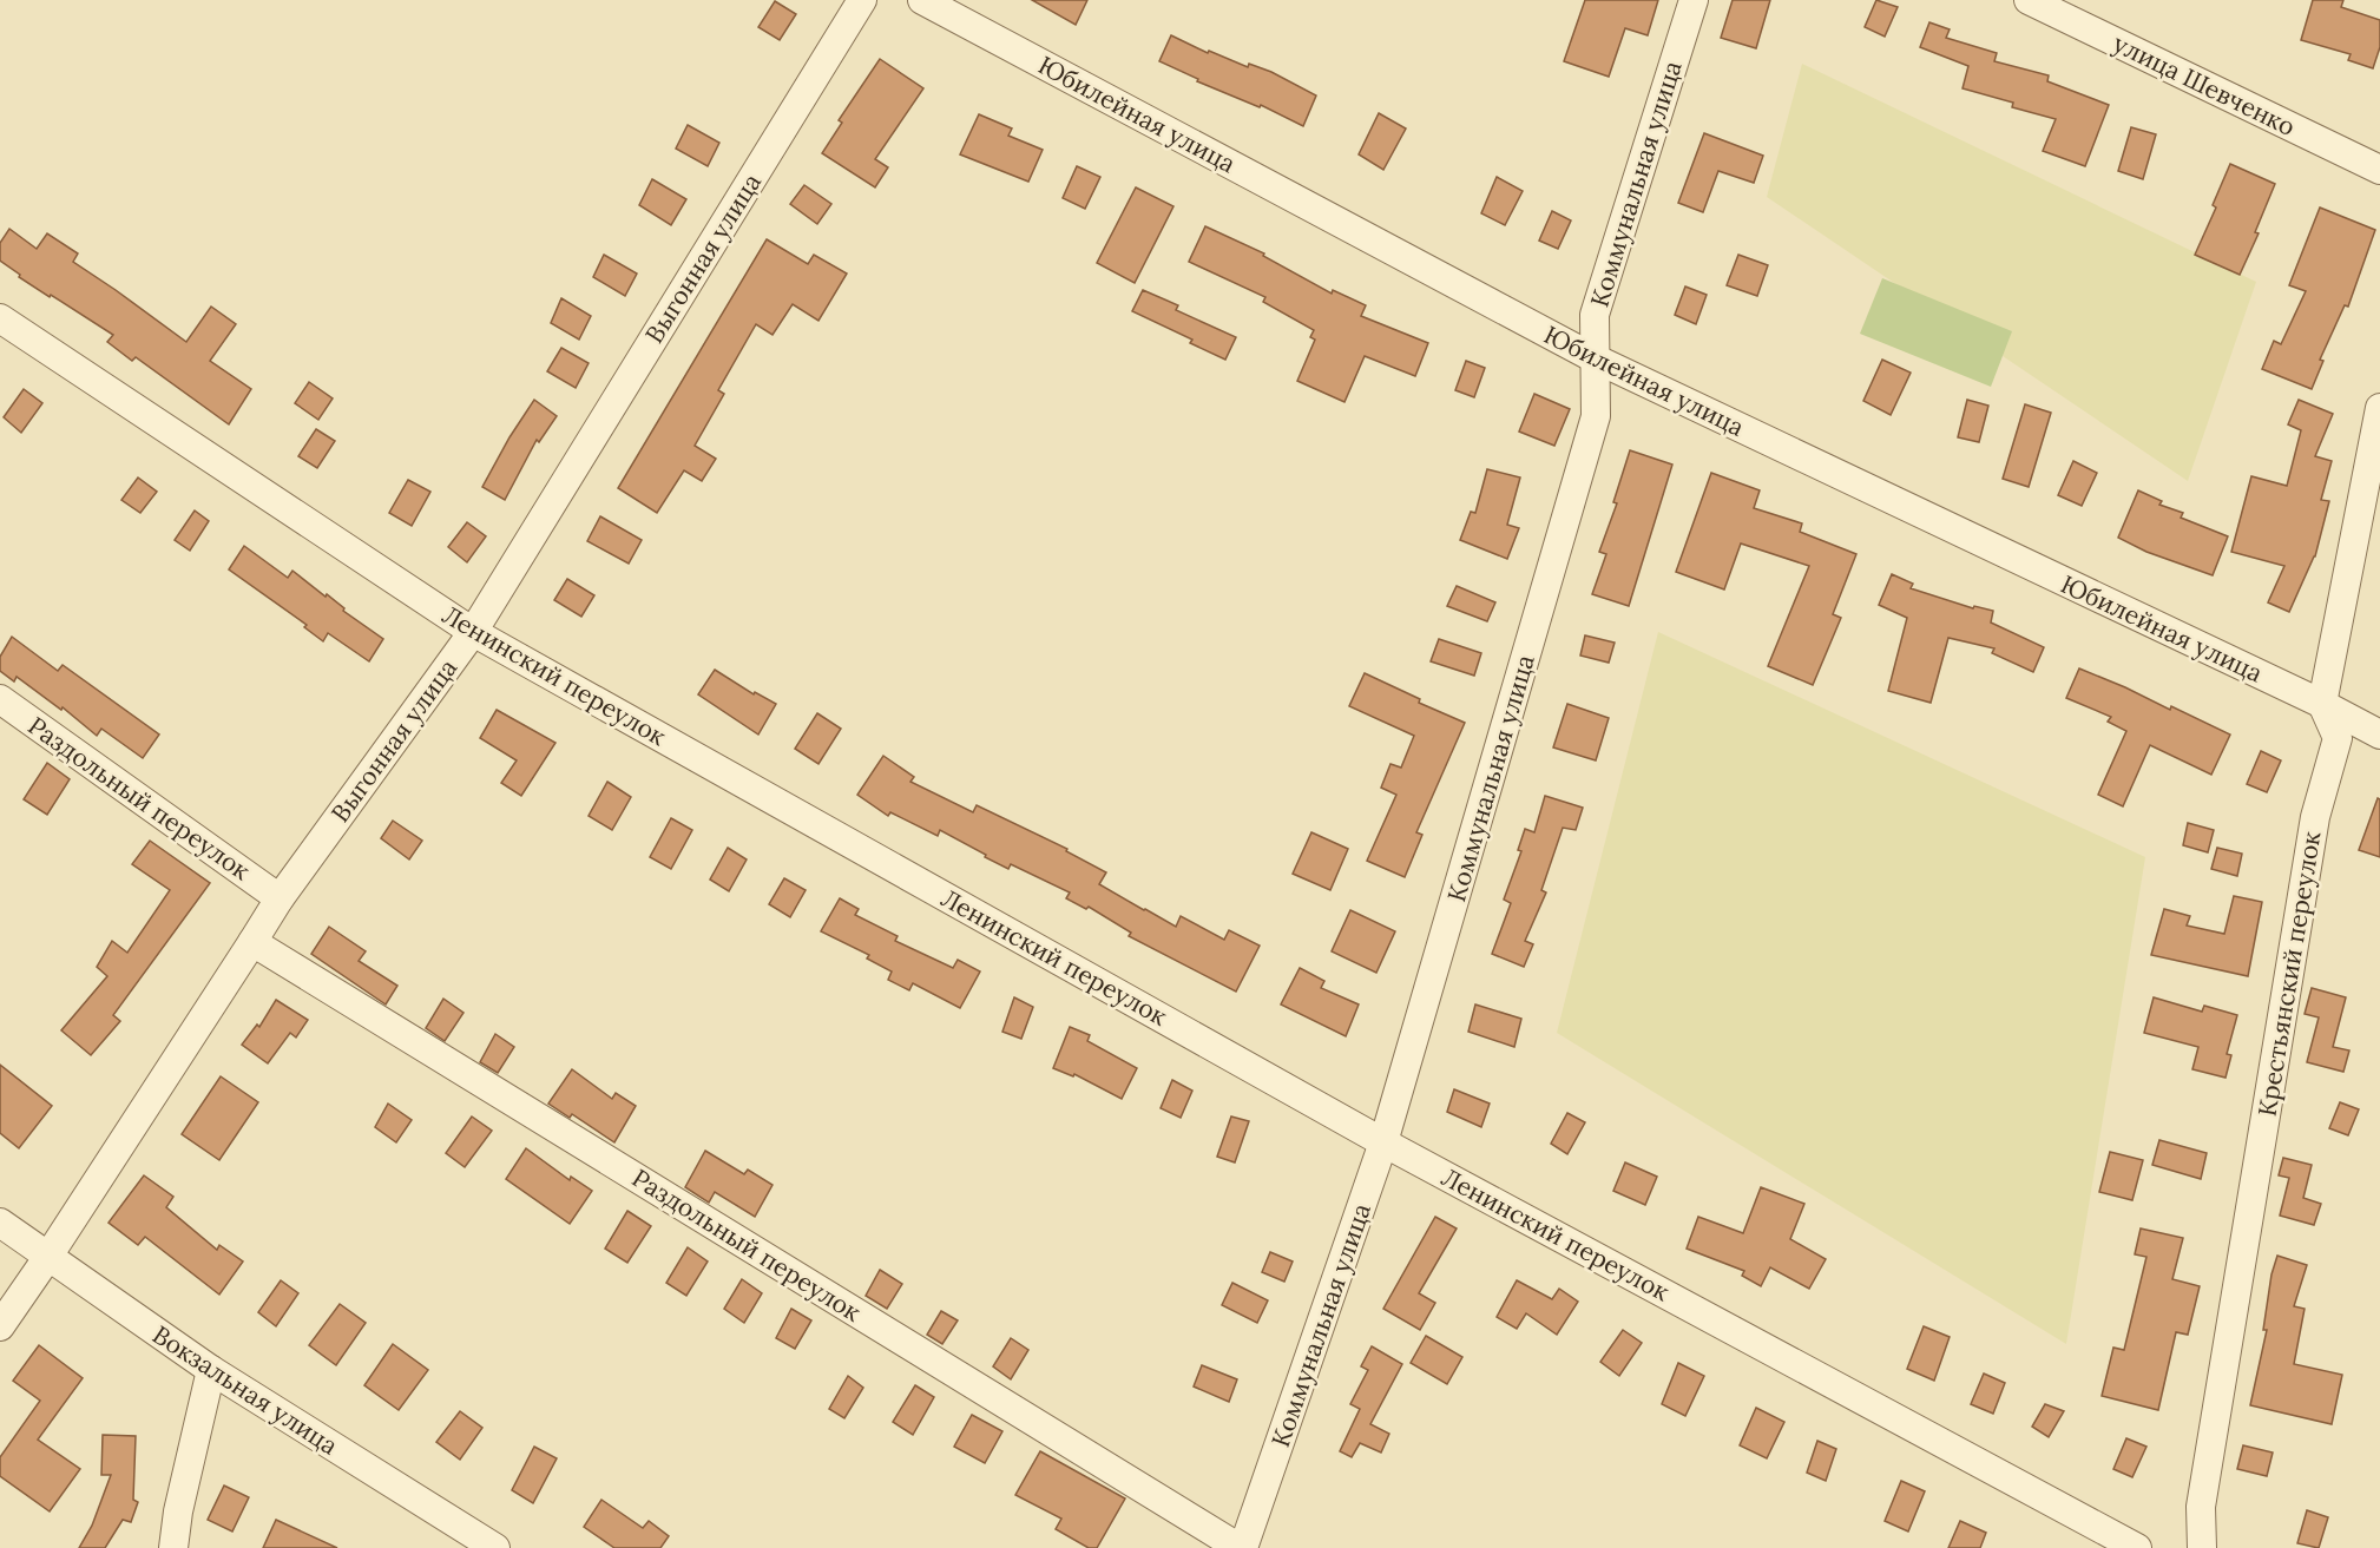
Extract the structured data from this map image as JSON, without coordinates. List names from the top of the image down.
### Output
{
  "streets": {
    "street": [
      "улица Шевченко",
      "Юбилейная улица",
      "Коммунальная улица",
      "Выгонная улица",
      "Ленинский переулок",
      "Раздольный переулок",
      "Крестьянский переулок",
      "Вокзальная улица"
    ]
  },
  "crossings": [
    ["Юбилейная улица", "Коммунальная улица"],
    ["Юбилейная улица", "Крестьянский переулок"],
    ["Коммунальная улица", "Ленинский переулок"],
    ["Коммунальная улица", "Раздольный переулок"],
    ["Выгонная улица", "Ленинский переулок"],
    ["Выгонная улица", "Раздольный переулок"],
    ["Выгонная улица", "Вокзальная улица"]
  ]
}
